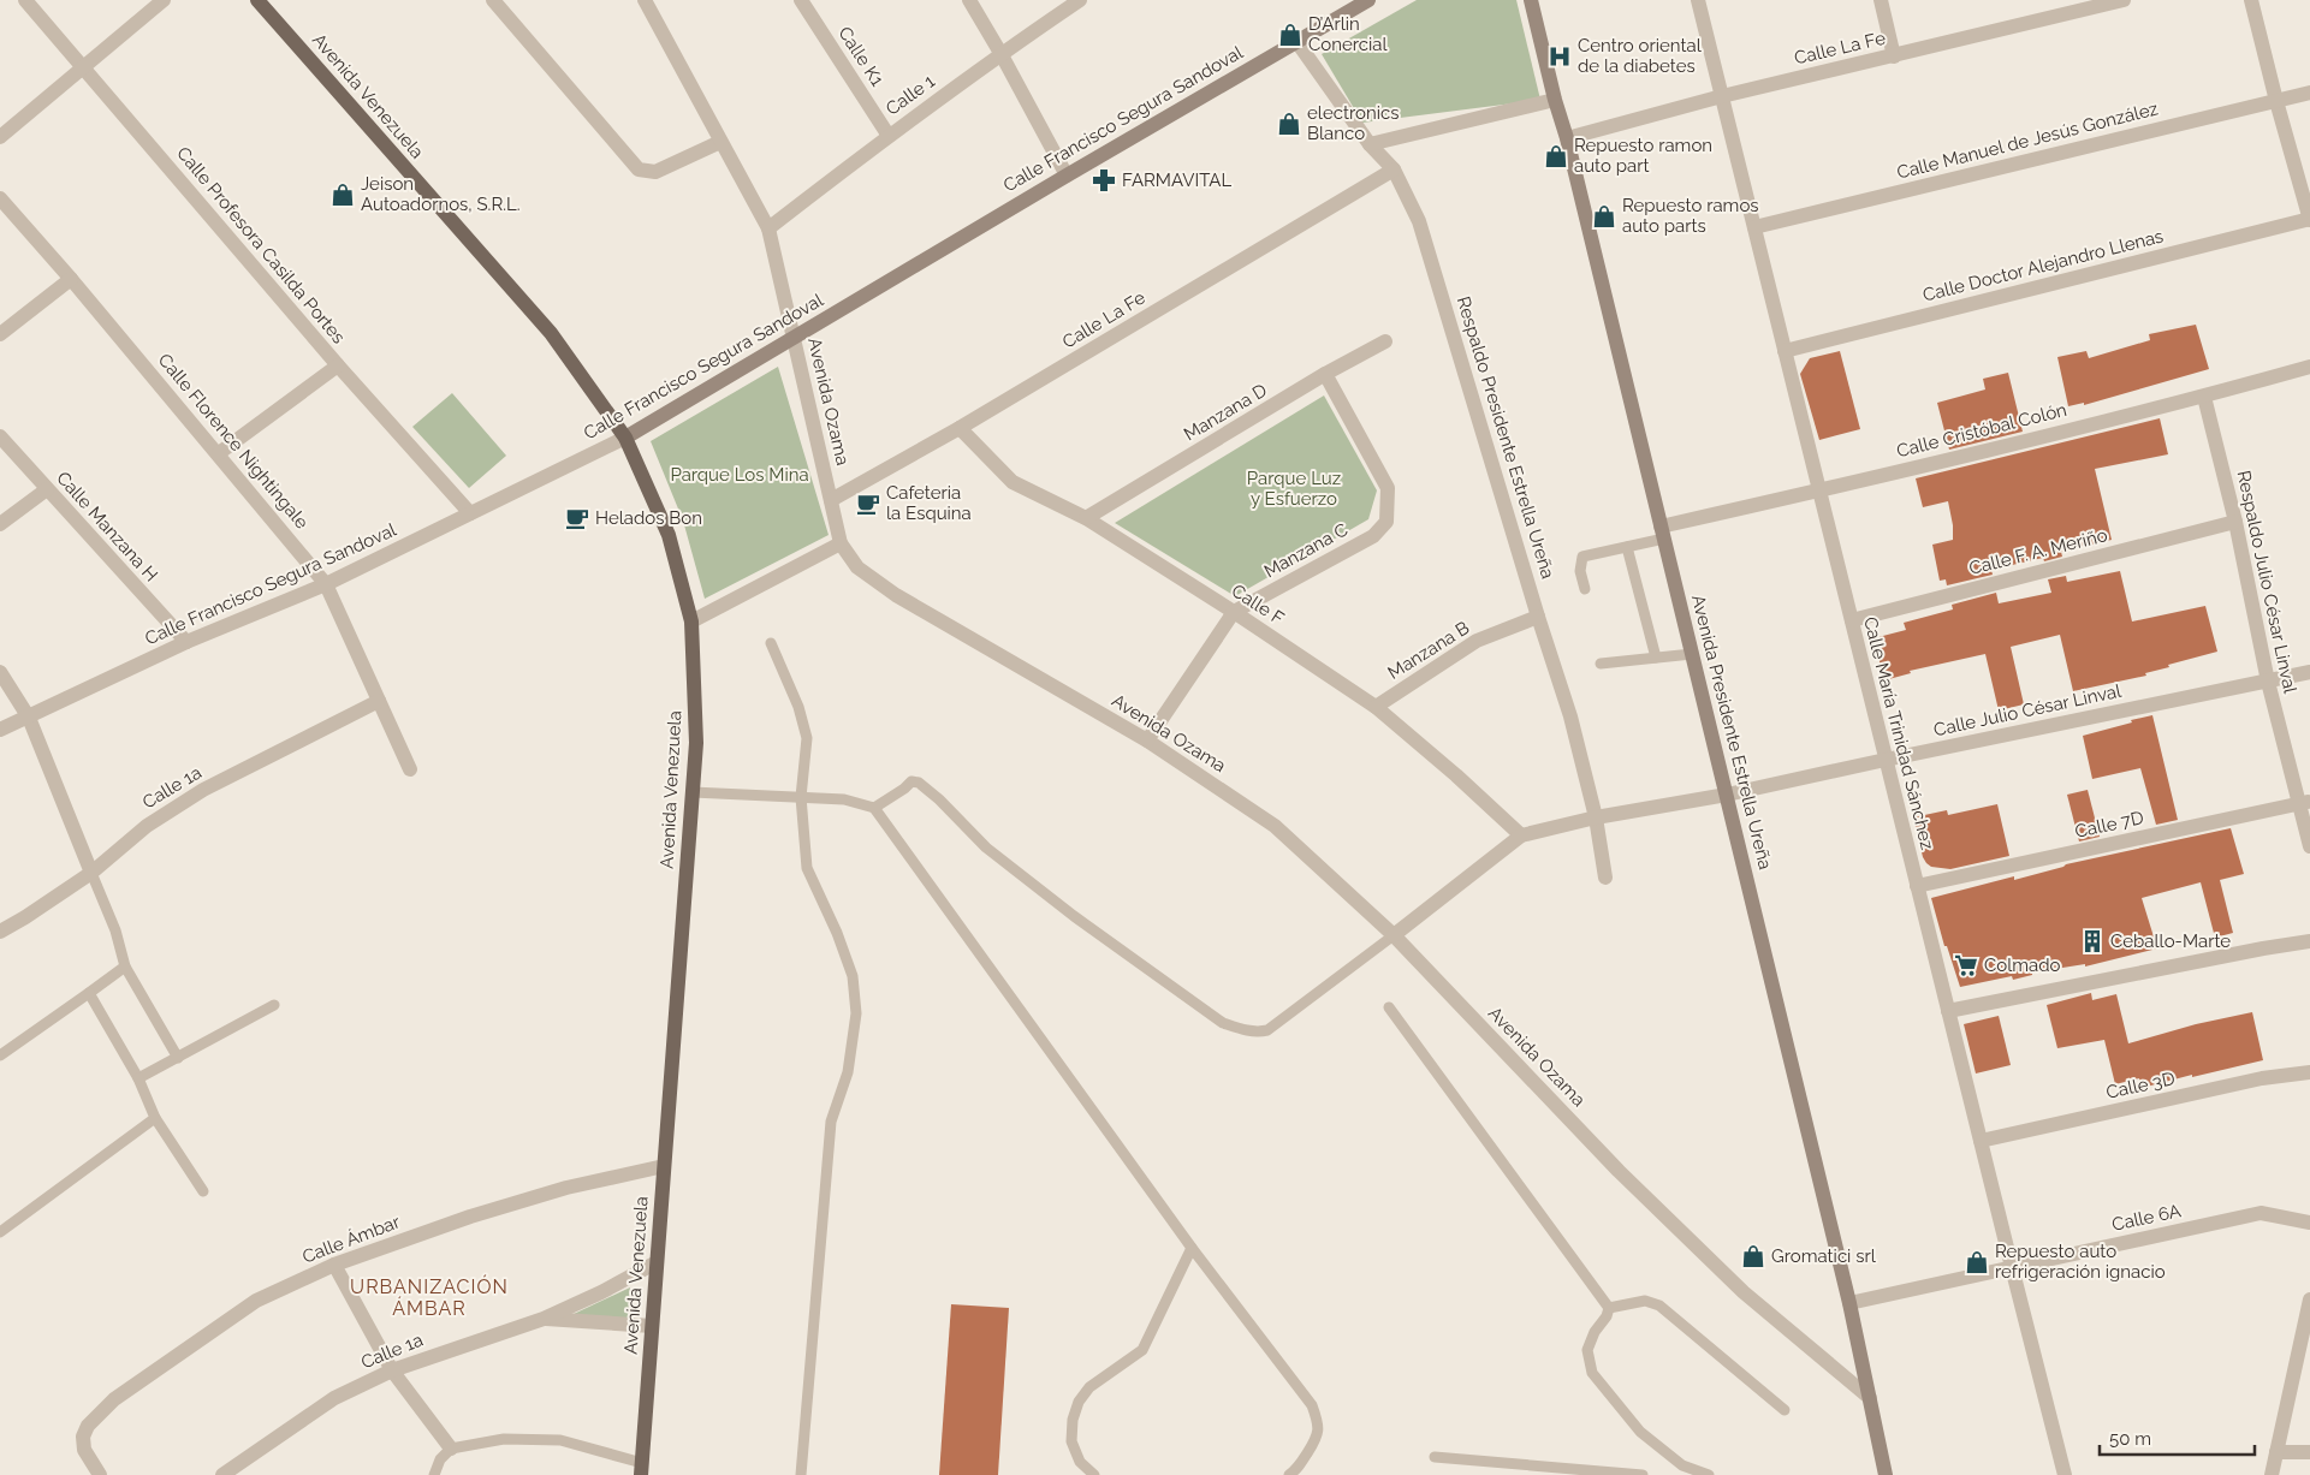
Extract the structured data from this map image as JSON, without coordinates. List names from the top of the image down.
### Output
{
  "streets": {
    "main road": ["Avenida Venezuela", "Calle Francisco Segura Sandoval", "Avenida Presidente Estrella Ureña"],
    "street": [
      "Calle La Fe",
      "Calle K1",
      "Calle 1",
      "Calle Manuel de Jesús González",
      "Calle Profesora Casilda Portes",
      "Calle Doctor Alejandro Llenas",
      "Avenida Ozama",
      "Manzana D",
      "Calle Cristóbal Colón",
      "Respaldo Presidente Estrella Ureña",
      "Calle Florence Nightingale",
      "Calle Manzana H",
      "Manzana C",
      "Calle F. A. Meriño",
      "Respaldo Julio César Linval",
      "Calle F",
      "Manzana B",
      "Calle Julio César Linval",
      "Calle María Trinidad Sánchez",
      "Calle 1a",
      "Calle 7D",
      "Calle 3D",
      "Calle 6A",
      "Calle Ámbar"
    ]
  },
  "crossings": [
    ["Calle La Fe", "Avenida Ozama"],
    ["Calle La Fe", "Respaldo Presidente Estrella Ureña"],
    ["Calle La Fe", "Calle F"],
    ["Calle La Fe", "Avenida Presidente Estrella Ureña"],
    ["Calle La Fe", "Calle María Trinidad Sánchez"],
    ["Calle K1", "Calle 1"],
    ["Calle 1", "Avenida Ozama"],
    ["Avenida Venezuela", "Calle Francisco Segura Sandoval"],
    ["Avenida Venezuela", "Calle 1a"],
    ["Avenida Venezuela", "Calle Ámbar"],
    ["Calle Francisco Segura Sandoval", "Calle Profesora Casilda Portes"],
    ["Calle Francisco Segura Sandoval", "Avenida Ozama"],
    ["Calle Francisco Segura Sandoval", "Respaldo Presidente Estrella Ureña"],
    ["Calle Francisco Segura Sandoval", "Calle Florence Nightingale"],
    ["Calle Francisco Segura Sandoval", "Calle Manzana H"],
    ["Calle Manuel de Jesús González", "Calle María Trinidad Sánchez"],
    ["Calle Doctor Alejandro Llenas", "Calle María Trinidad Sánchez"],
    ["Avenida Ozama", "Manzana C"],
    ["Avenida Ozama", "Calle Julio César Linval"],
    ["Avenida Ozama", "Avenida Presidente Estrella Ureña"],
    ["Manzana D", "Manzana C"],
    ["Manzana D", "Calle F"],
    ["Calle Cristóbal Colón", "Respaldo Julio César Linval"],
    ["Calle Cristóbal Colón", "Avenida Presidente Estrella Ureña"],
    ["Calle Cristóbal Colón", "Calle María Trinidad Sánchez"],
    ["Respaldo Presidente Estrella Ureña", "Manzana B"],
    ["Respaldo Presidente Estrella Ureña", "Calle Julio César Linval"],
    ["Calle Florence Nightingale", "Calle 1a"],
    ["Manzana C", "Calle F"],
    ["Calle F. A. Meriño", "Respaldo Julio César Linval"],
    ["Calle F. A. Meriño", "Calle María Trinidad Sánchez"],
    ["Respaldo Julio César Linval", "Calle Julio César Linval"],
    ["Respaldo Julio César Linval", "Calle 7D"],
    ["Calle F", "Manzana B"],
    ["Calle F", "Calle Julio César Linval"],
    ["Calle Julio César Linval", "Avenida Presidente Estrella Ureña"],
    ["Calle Julio César Linval", "Calle María Trinidad Sánchez"],
    ["Avenida Presidente Estrella Ureña", "Calle 6A"],
    ["Calle María Trinidad Sánchez", "Calle 7D"],
    ["Calle María Trinidad Sánchez", "Calle 3D"],
    ["Calle María Trinidad Sánchez", "Calle 6A"]
  ],
  "districts": ["URBANIZACIÓN ÁMBAR"],
  "parks": ["Parque Los Mina", "Parque Luz y Esfuerzo"],
  "places": {
    "shop": [
      "D’Arlin Conercial",
      "electronics Blanco",
      "Repuesto ramon auto part",
      "Jeison Autoadornos, S.R.L.",
      "Repuesto ramos auto parts",
      "Gromatici srl",
      "Repuesto auto refrigeración ignacio"
    ],
    "hospital": ["Centro oriental de la diabetes"],
    "pharmacy": ["FARMAVITAL"],
    "cafe": ["Cafeteria la Esquina", "Helados Bon"],
    "building": ["Ceballo-Marte"],
    "supermarket": ["Colmado"]
  },
  "scale_bar": "50 m"
}
